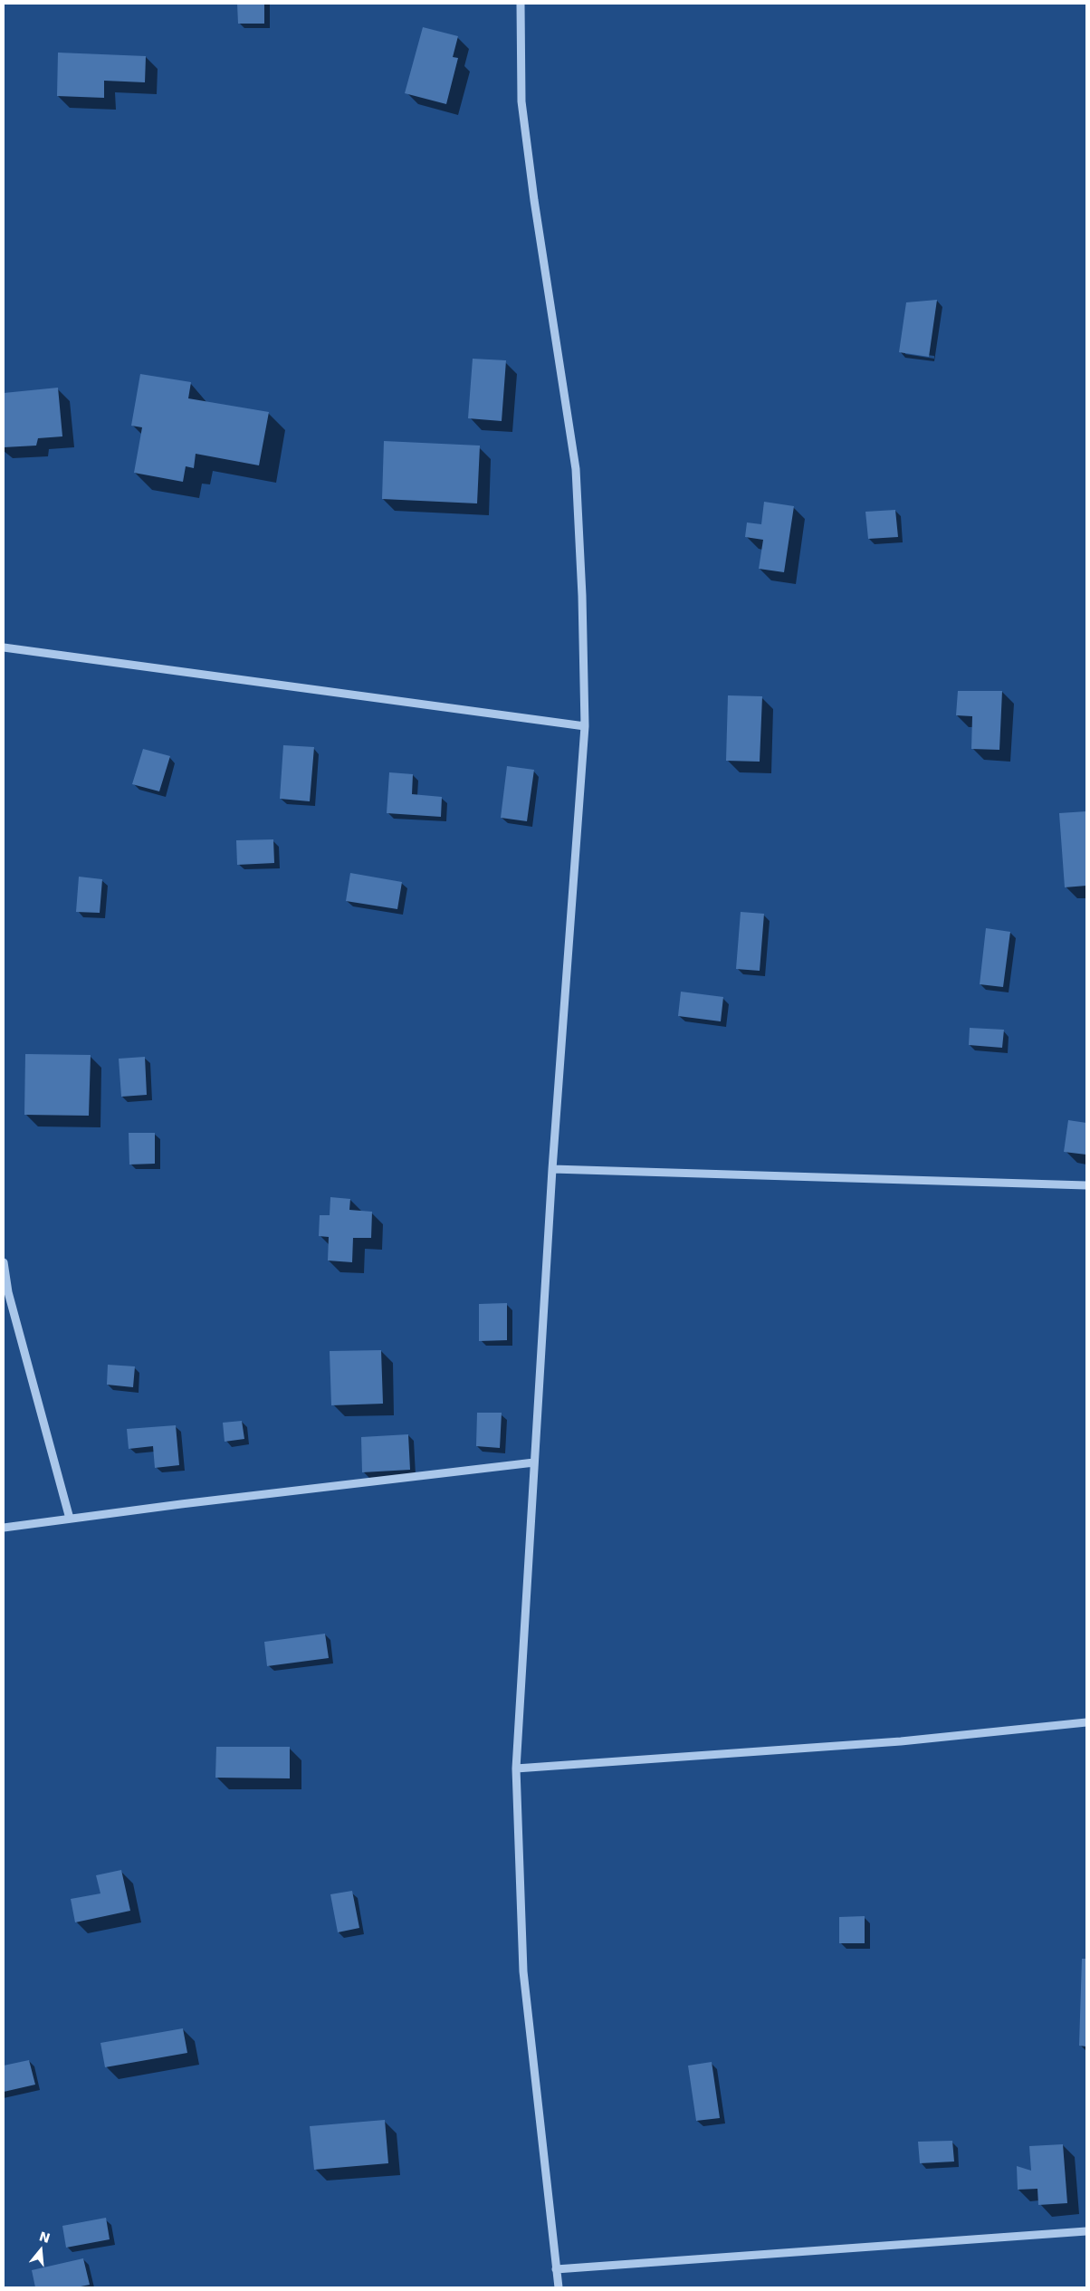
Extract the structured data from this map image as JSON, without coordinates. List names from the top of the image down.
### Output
{
  "north": "top"
}
